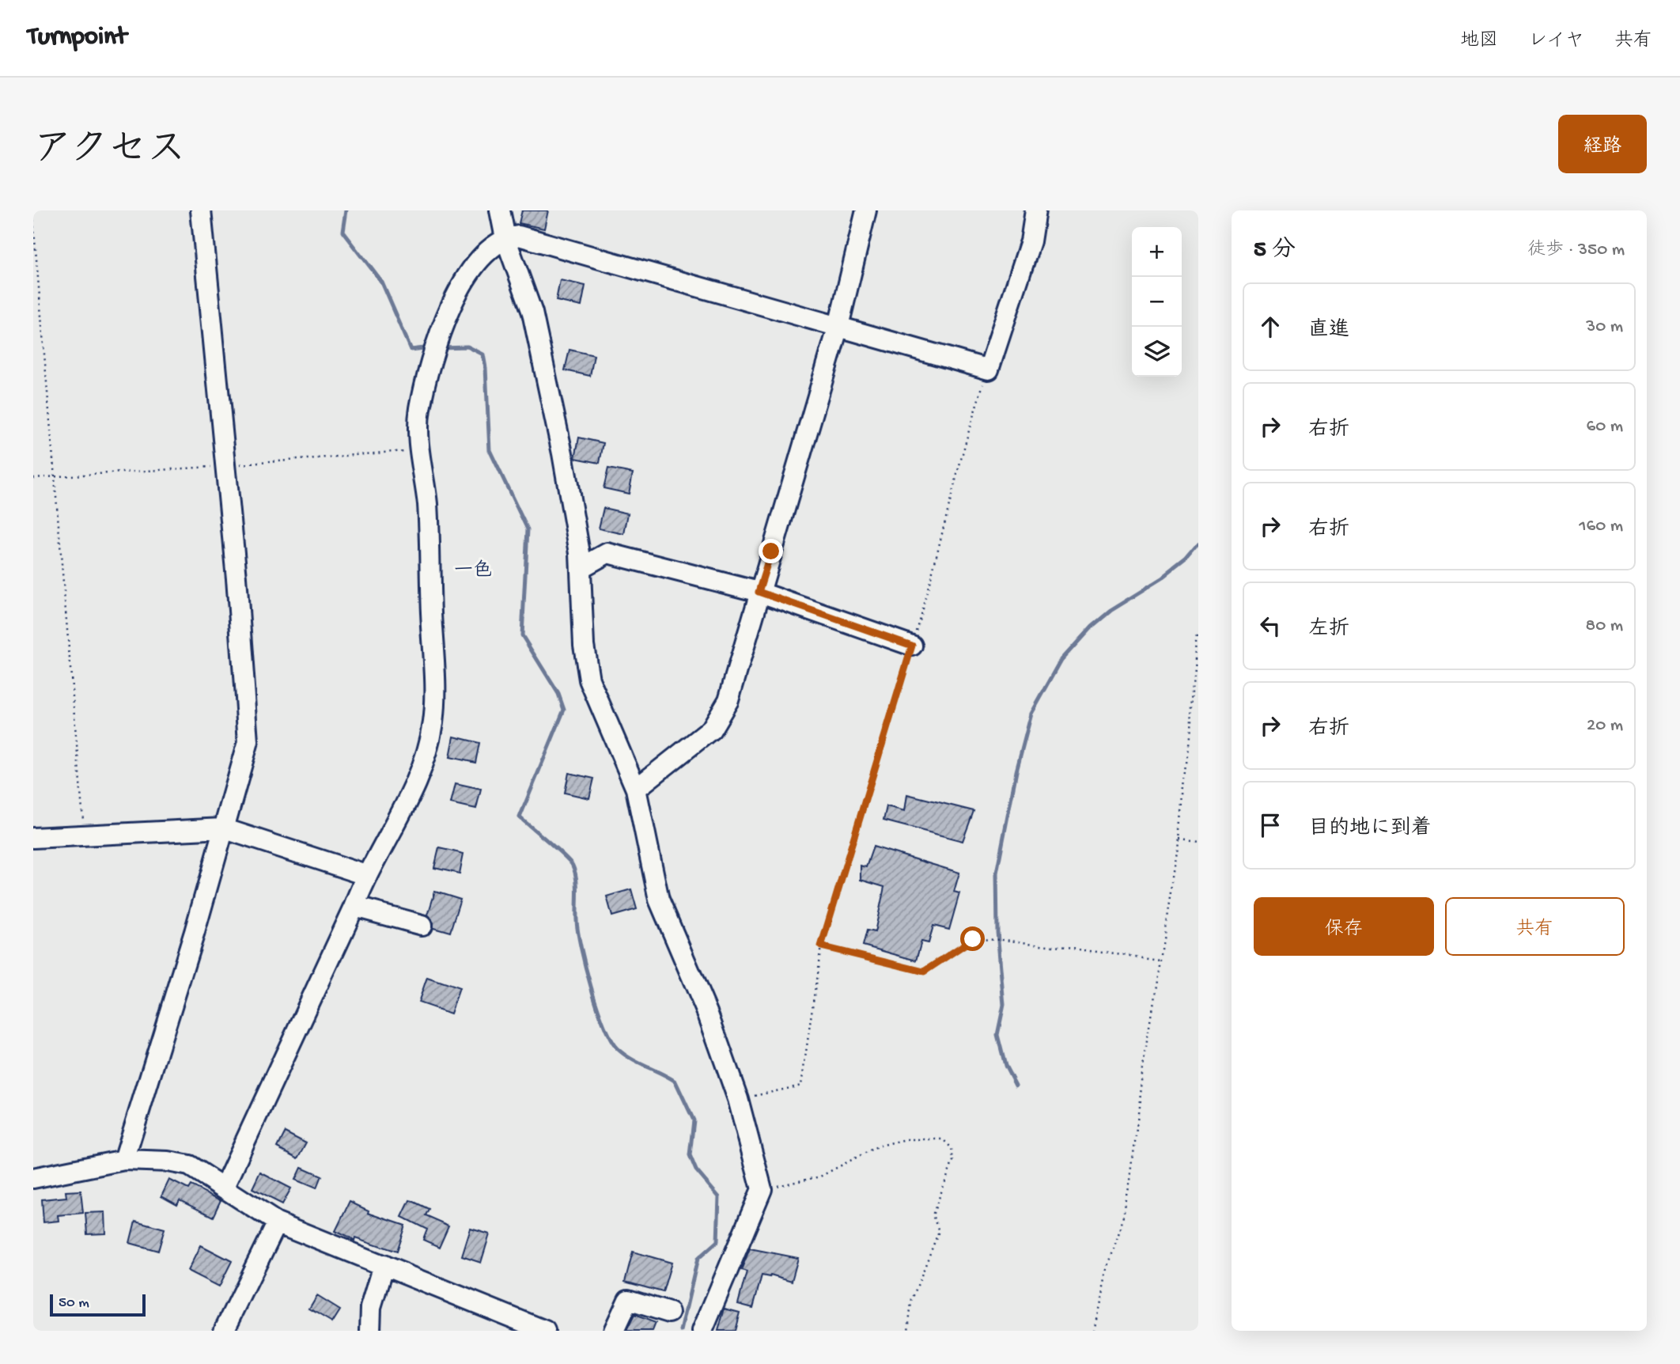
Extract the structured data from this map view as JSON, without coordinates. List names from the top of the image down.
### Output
{
  "districts": ["一色"],
  "scale_bar": "50 m",
  "page": {
    "header": "Turnpoint",
    "nav": ["地図", "レイヤ", "共有"],
    "title": "アクセス",
    "buttons": [
      "経路",
      ["保存", "共有"]
    ],
    "heading": ["5 分", "徒歩 · 350 m"],
    "map_buttons": ["+", "−"],
    "list": [
      ["直進", "30 m"],
      ["右折", "60 m"],
      ["右折", "160 m"],
      ["左折", "80 m"],
      ["右折", "20 m"],
      "目的地に到着"
    ],
    "scale": "50 m"
  }
}
